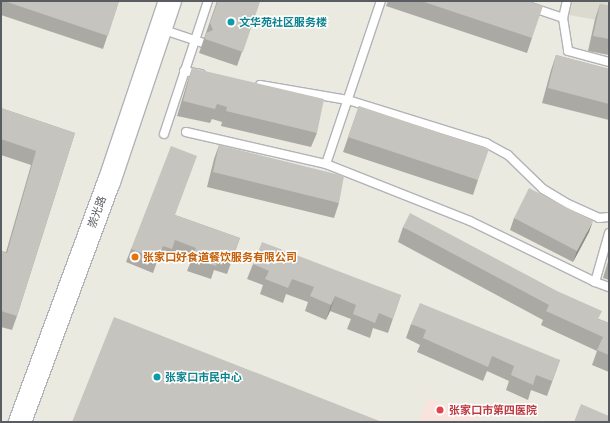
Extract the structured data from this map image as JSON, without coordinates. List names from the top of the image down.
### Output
{
  "streets": {
    "street": ["崇光路"]
  },
  "places": [
    "文华苑社区服务楼",
    "张家口好食道餐饮服务有限公司",
    "张家口市民中心",
    "张家口市第四医院"
  ]
}
